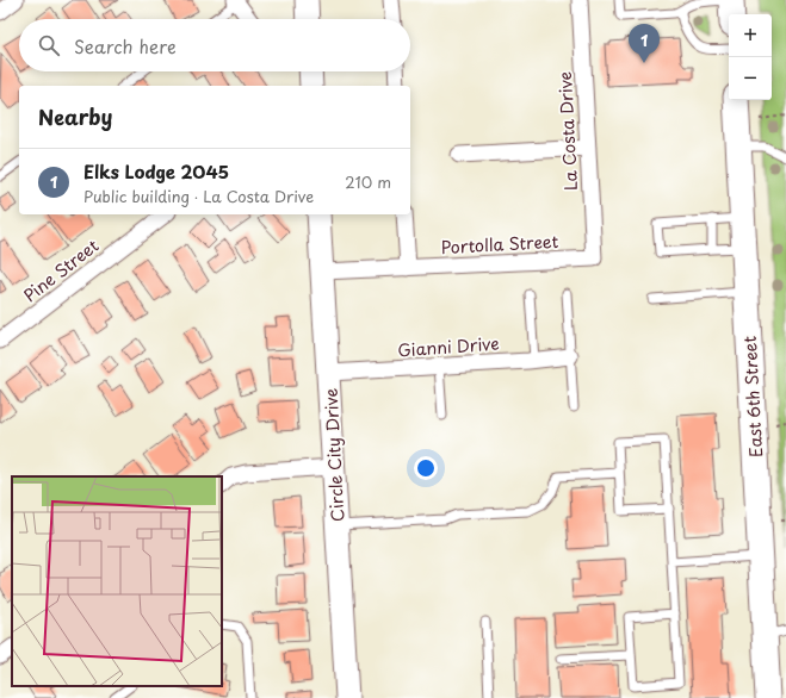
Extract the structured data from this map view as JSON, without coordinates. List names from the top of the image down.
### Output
{
  "streets": {
    "main road": ["East 6th Street"],
    "street": [
      "La Costa Drive",
      "Portolla Street",
      "Pine Street",
      "Gianni Drive",
      "Circle City Drive"
    ]
  },
  "crossings": [
    ["La Costa Drive", "Portolla Street"],
    ["Portolla Street", "Circle City Drive"],
    ["Gianni Drive", "Circle City Drive"]
  ],
  "page": {
    "map_buttons": ["+", "−"],
    "search": "Search here",
    "pins": "1",
    "heading": "Nearby",
    "list": [
      {
        "mark": "1",
        "name": "Elks Lodge 2045",
        "note": "Public building · La Costa Drive",
        "value": "210 m"
      }
    ]
  }
}
